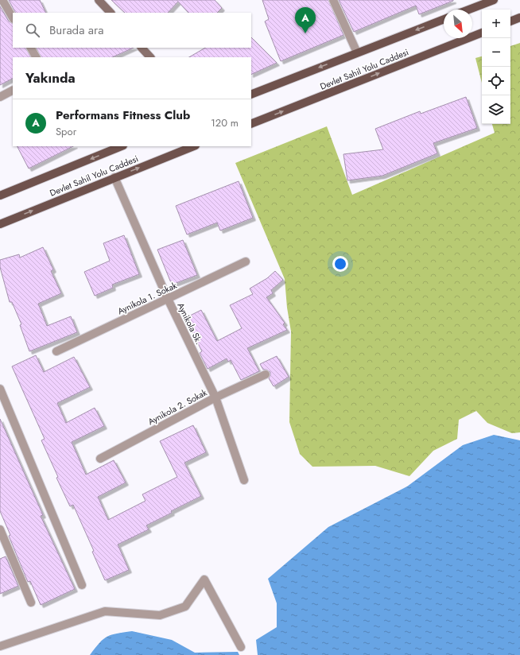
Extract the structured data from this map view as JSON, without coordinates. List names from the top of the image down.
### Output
{
  "streets": {
    "main road": ["Devlet Sahil Yolu Caddesi"],
    "street": ["Aynikola 1. Sokak", "Aynikola Sk.", "Aynikola 2. Sokak"]
  },
  "crossings": [
    ["Devlet Sahil Yolu Caddesi", "Aynikola Sk."],
    ["Aynikola 1. Sokak", "Aynikola Sk."],
    ["Aynikola Sk.", "Aynikola 2. Sokak"]
  ],
  "north": "bottom right",
  "page": {
    "pins": "A",
    "map_buttons": ["+", "−"],
    "search": "Burada ara",
    "heading": "Yakında",
    "list": [
      {
        "mark": "A",
        "name": "Performans Fitness Club",
        "note": "Spor",
        "value": "120 m"
      }
    ]
  }
}
